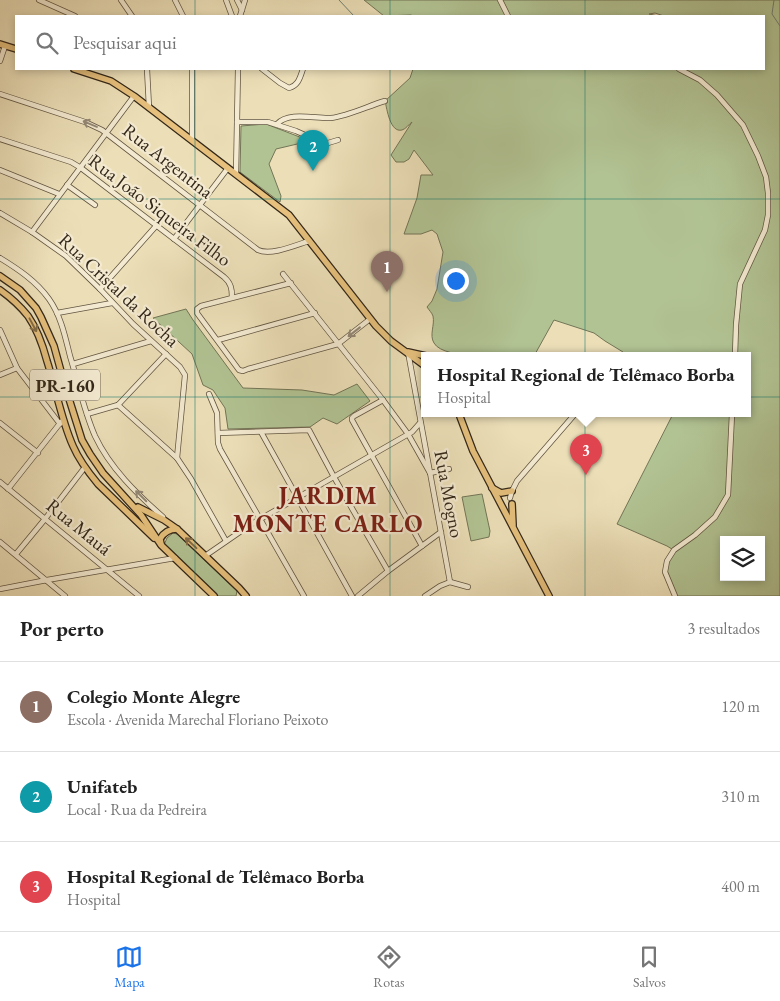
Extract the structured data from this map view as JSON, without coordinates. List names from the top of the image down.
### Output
{
  "streets": {
    "main road": ["PR-160"],
    "street": [
      "Rua Argentina",
      "Rua João Siqueira Filho",
      "Rua Cristal da Rocha",
      "Rua Mogno",
      "Rua Mauá"
    ]
  },
  "districts": ["JARDIM MONTE CARLO"],
  "page": {
    "search": "Pesquisar aqui",
    "pins": ["2", "1", "3"],
    "popup": ["Hospital Regional de Telêmaco Borba", "Hospital"],
    "heading": ["Por perto", "3 resultados"],
    "list": [
      {
        "mark": "1",
        "name": "Colegio Monte Alegre",
        "note": "Escola · Avenida Marechal Floriano Peixoto",
        "value": "120 m"
      },
      {
        "mark": "2",
        "name": "Unifateb",
        "note": "Local · Rua da Pedreira",
        "value": "310 m"
      },
      {
        "mark": "3",
        "name": "Hospital Regional de Telêmaco Borba",
        "note": "Hospital",
        "value": "400 m"
      }
    ],
    "nav": ["Mapa", "Rotas", "Salvos"]
  }
}
